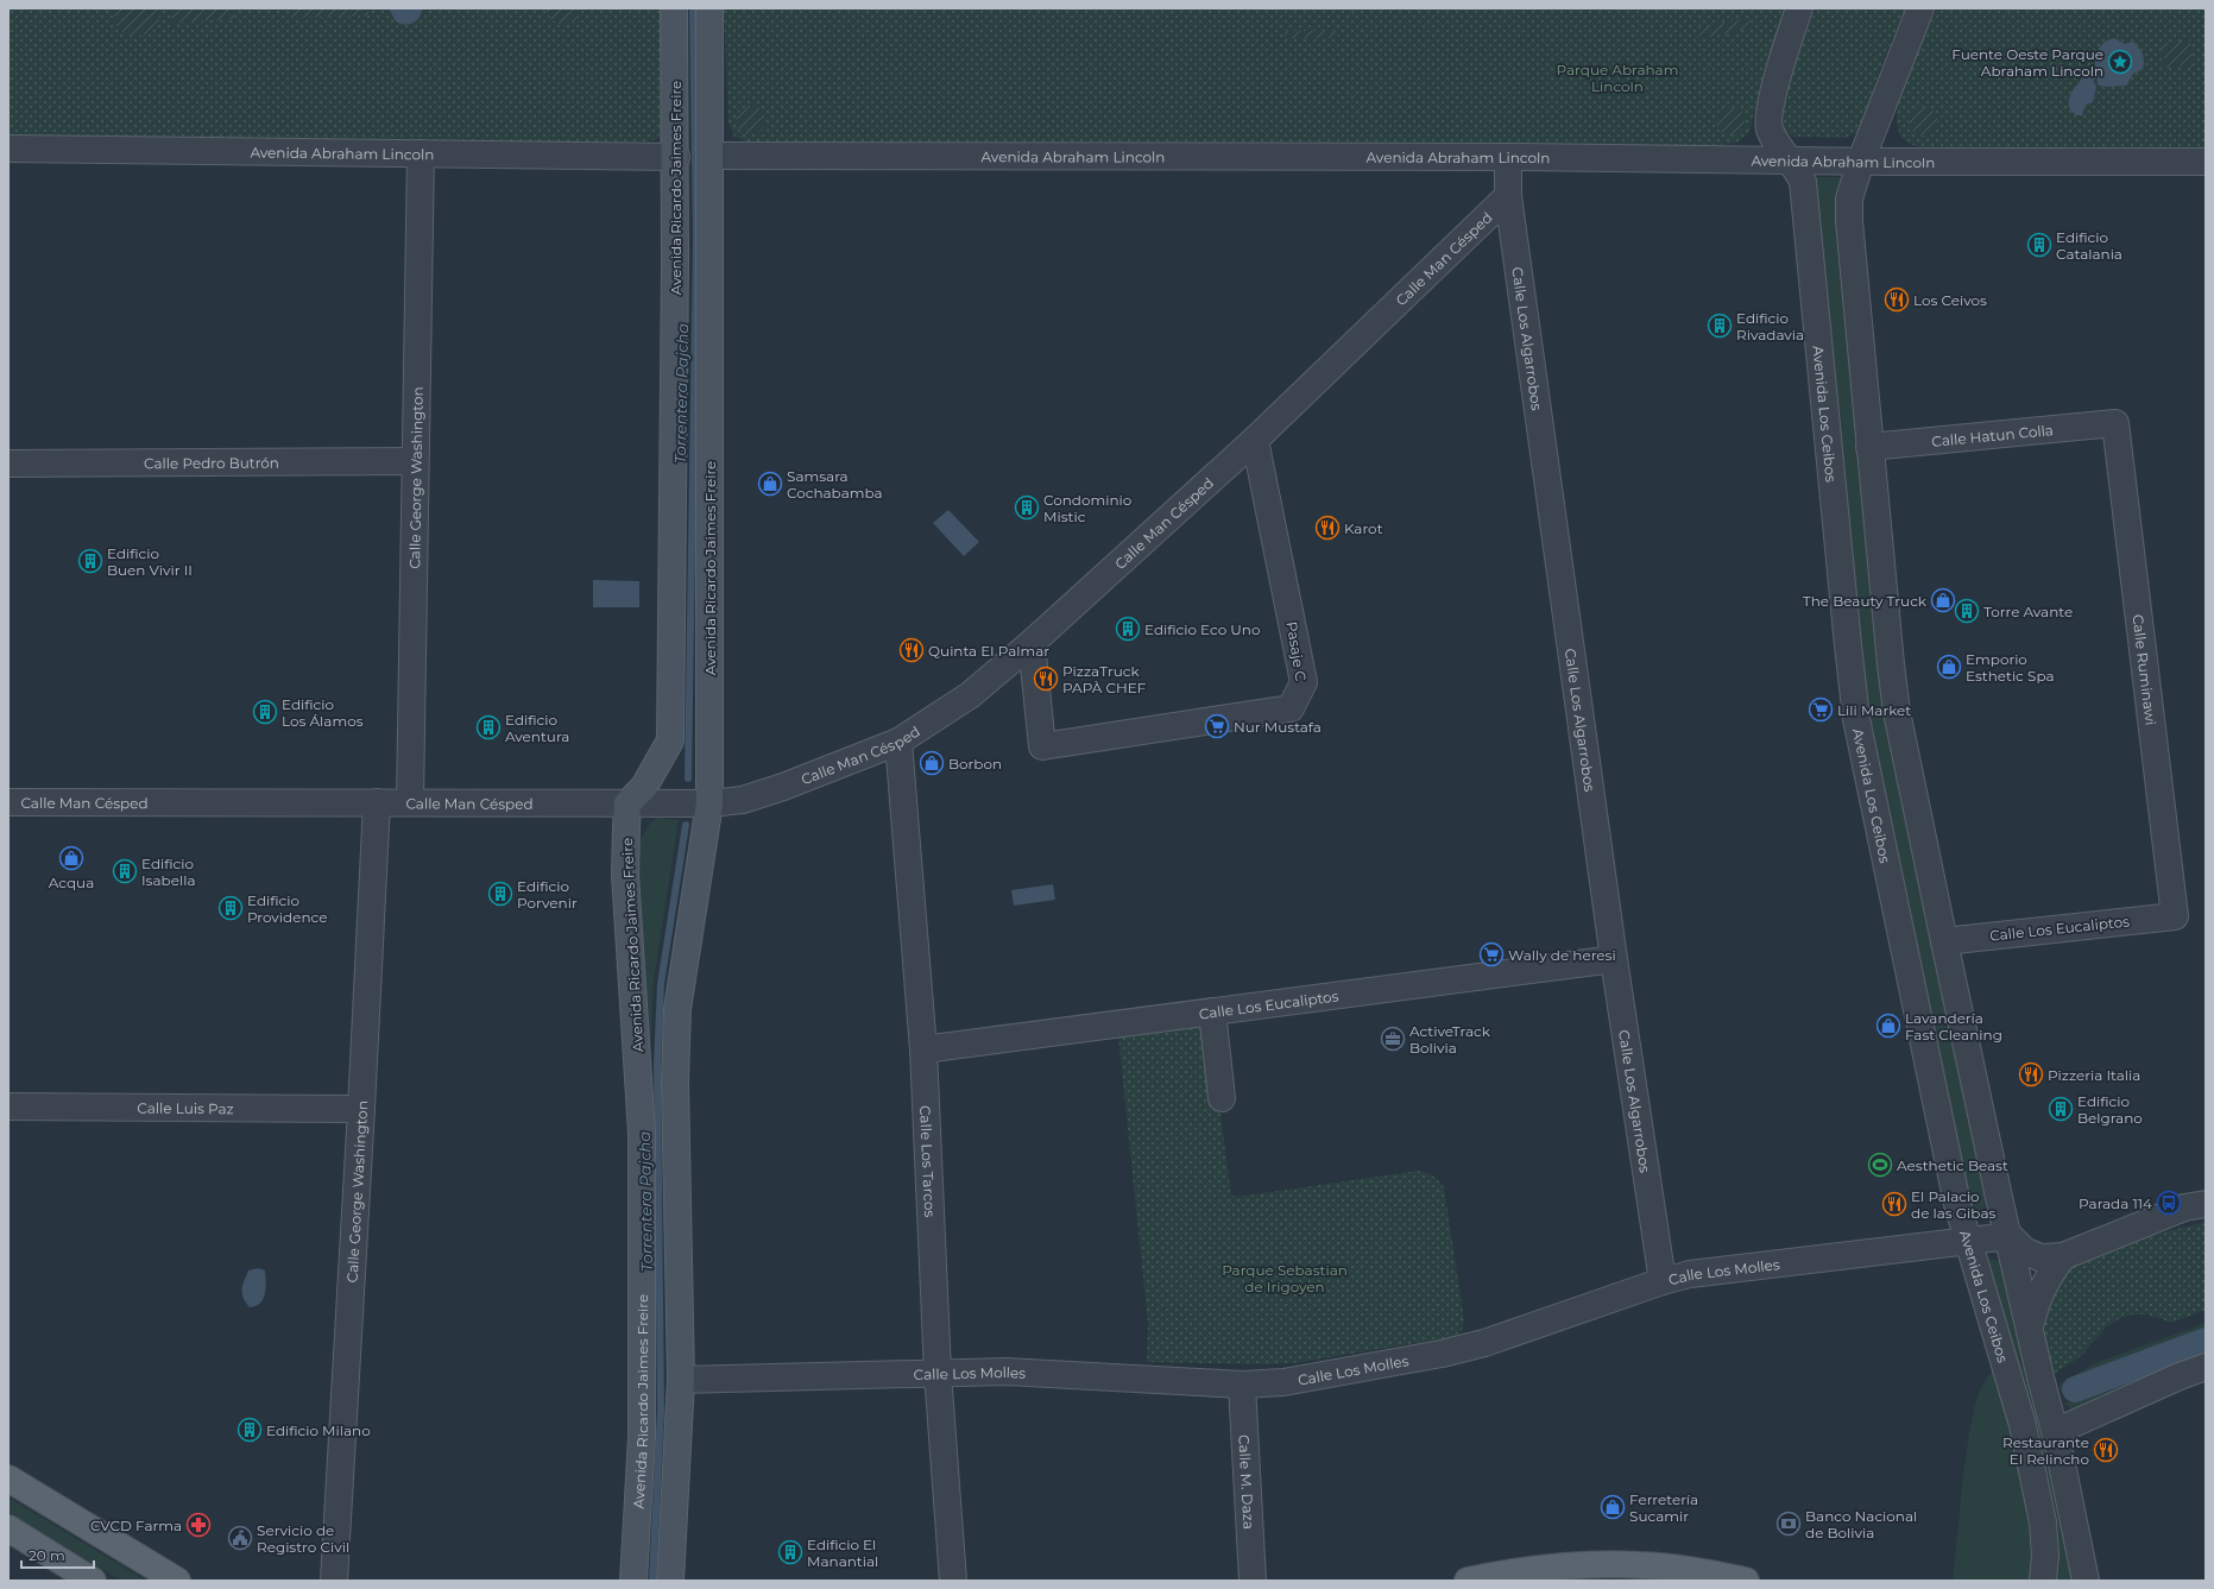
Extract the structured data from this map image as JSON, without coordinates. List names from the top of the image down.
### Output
{
  "streets": {
    "main road": ["Avenida Ricardo Jaimes Freire"],
    "street": [
      "Avenida Abraham Lincoln",
      "Calle Man Césped",
      "Calle Los Algarrobos",
      "Avenida Los Ceibos",
      "Calle Hatun Colla",
      "Calle Pedro Butrón",
      "Calle George Washington",
      "Pasaje C",
      "Calle Ruminawi",
      "Calle Los Eucaliptos",
      "Calle Luis Paz",
      "Calle Los Tarcos",
      "Calle Los Molles",
      "Calle M. Daza"
    ]
  },
  "crossings": [
    ["Avenida Abraham Lincoln", "Avenida Ricardo Jaimes Freire"],
    ["Avenida Abraham Lincoln", "Calle Los Algarrobos"],
    ["Avenida Abraham Lincoln", "Avenida Los Ceibos"],
    ["Avenida Abraham Lincoln", "Calle George Washington"],
    ["Avenida Ricardo Jaimes Freire", "Calle Man Césped"],
    ["Avenida Ricardo Jaimes Freire", "Calle Los Molles"],
    ["Calle Man Césped", "Calle Los Algarrobos"],
    ["Calle Man Césped", "Calle George Washington"],
    ["Calle Man Césped", "Pasaje C"],
    ["Calle Man Césped", "Calle Los Tarcos"],
    ["Calle Los Algarrobos", "Calle Los Eucaliptos"],
    ["Calle Los Algarrobos", "Calle Los Molles"],
    ["Avenida Los Ceibos", "Calle Los Molles"],
    ["Calle Hatun Colla", "Calle Ruminawi"],
    ["Calle Pedro Butrón", "Calle George Washington"],
    ["Calle George Washington", "Calle Luis Paz"],
    ["Calle Ruminawi", "Calle Los Eucaliptos"],
    ["Calle Los Eucaliptos", "Calle Los Tarcos"],
    ["Calle Los Tarcos", "Calle Los Molles"],
    ["Calle Los Molles", "Calle M. Daza"]
  ],
  "water": ["Torrentera Pajcha"],
  "parks": ["Parque Abraham Lincoln", "Parque Sebastian de Irigoyen"],
  "places": {
    "place": ["Fuente Oeste Parque Abraham Lincoln"],
    "building": [
      "Edificio Catalania",
      "Edificio Rivadavia",
      "Condominio Mistic",
      "Edificio Buen Vivir II",
      "Torre Avante",
      "Edificio Eco Uno",
      "Edificio Los Álamos",
      "Edificio Aventura",
      "Edificio Isabella",
      "Edificio Porvenir",
      "Edificio Providence",
      "Edificio Belgrano",
      "Edificio Milano",
      "Edificio El Manantial"
    ],
    "restaurant": [
      "Los Ceivos",
      "Karot",
      "Quinta El Palmar",
      "PizzaTruck PAPÀ CHEF",
      "Pizzeria Italia",
      "El Palacio de las Gibas",
      "Restaurante El Relincho"
    ],
    "shop": [
      "Samsara Cochabamba",
      "The Beauty Truck",
      "Emporio Esthetic Spa",
      "Borbon",
      "Acqua",
      "Lavandería Fast Cleaning",
      "Ferretería Sucamir"
    ],
    "supermarket": ["Lili Market", "Nur Mustafa", "Wally de heresi"],
    "office": ["ActiveTrack Bolivia"],
    "sports": ["Aesthetic Beast"],
    "bus stop": ["Parada 114"],
    "bank": ["Banco Nacional de Bolivia"],
    "pharmacy": ["CVCD Farma"],
    "public building": ["Servicio de Registro Civil"]
  },
  "scale_bar": "20 m"
}
